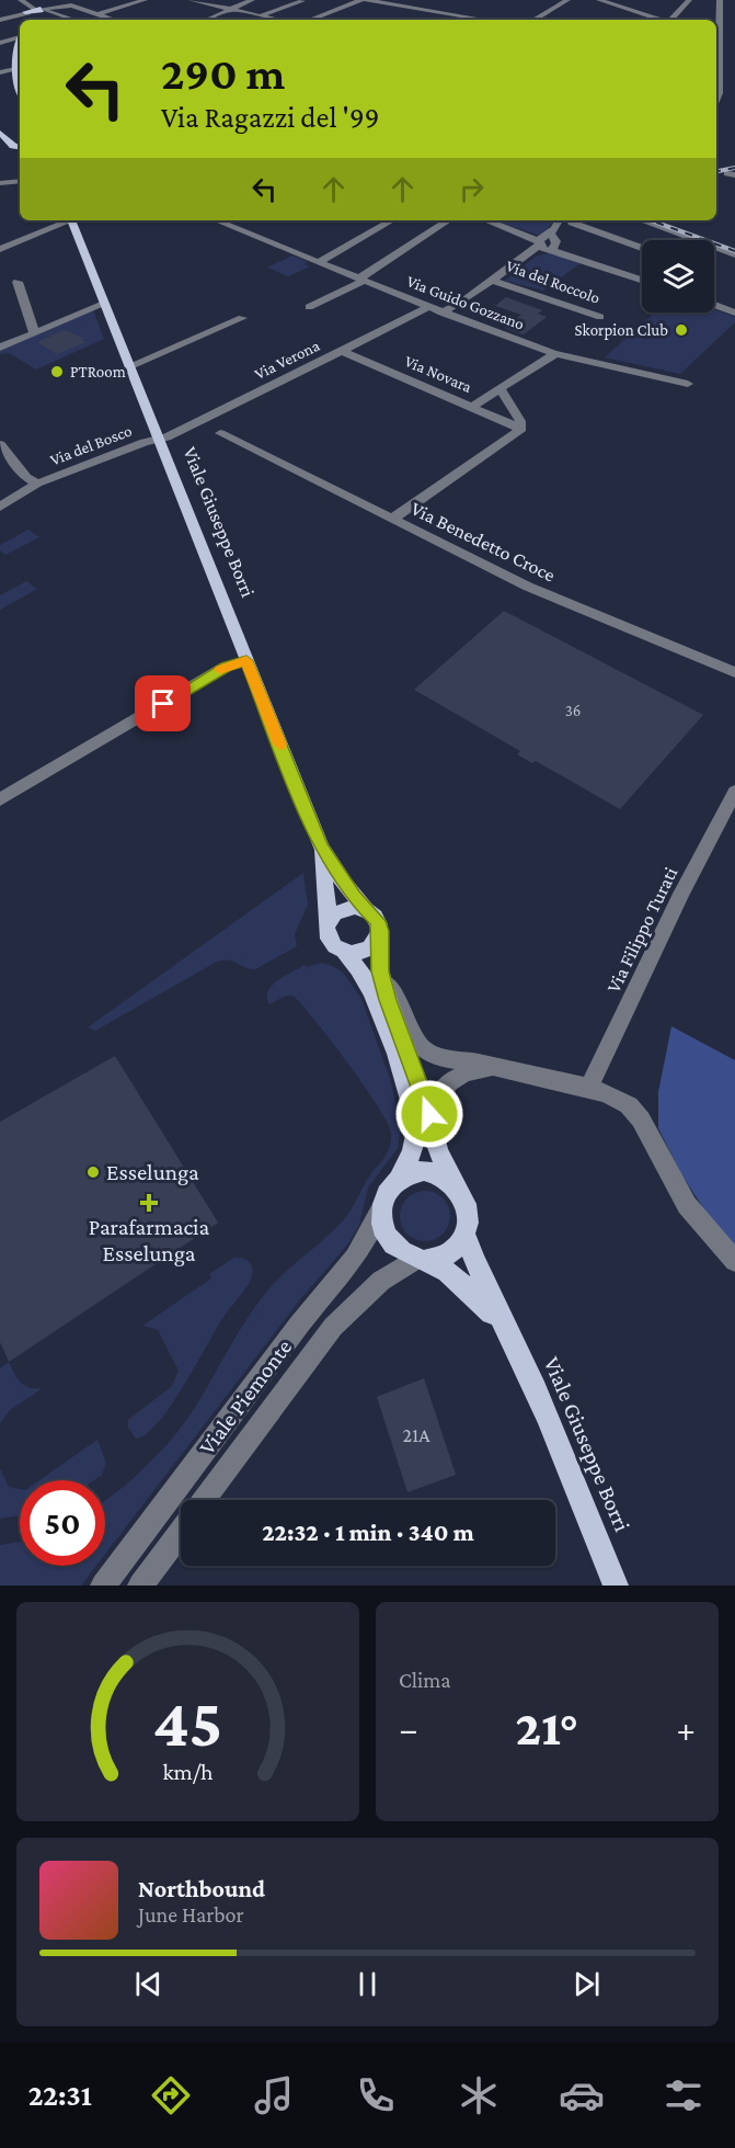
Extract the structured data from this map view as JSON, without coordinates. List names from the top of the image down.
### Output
{
  "streets": {
    "main road": ["Viale Giuseppe Borri"],
    "street": [
      "Via del Roccolo",
      "Via Guido Gozzano",
      "Via Verona",
      "Via Novara",
      "Via del Bosco",
      "Via Benedetto Croce",
      "Via Filippo Turati",
      "Viale Piemonte"
    ]
  },
  "crossings": [
    ["Via Guido Gozzano", "Via Verona"],
    ["Via Verona", "Via Novara"],
    ["Via Verona", "Via del Bosco"],
    ["Via Verona", "Viale Giuseppe Borri"],
    ["Via del Bosco", "Viale Giuseppe Borri"],
    ["Viale Giuseppe Borri", "Viale Piemonte"]
  ],
  "places": {
    "other": ["Skorpion Club", "PTRoom", "Esselunga"],
    "health": ["Parafarmacia Esselunga"]
  },
  "house_numbers": ["36", "21A"],
  "page": {
    "turn": ["290 m", "Via Ragazzi del '99"],
    "limit": "50",
    "trip": "22:32 · 1 min · 340 m",
    "tile": "Clima",
    "heat": ["−", "21°", "+"],
    "song": ["Northbound", "June Harbor"],
    "tabs": "22:31",
    "gauge": ["45", "km/h"]
  }
}
